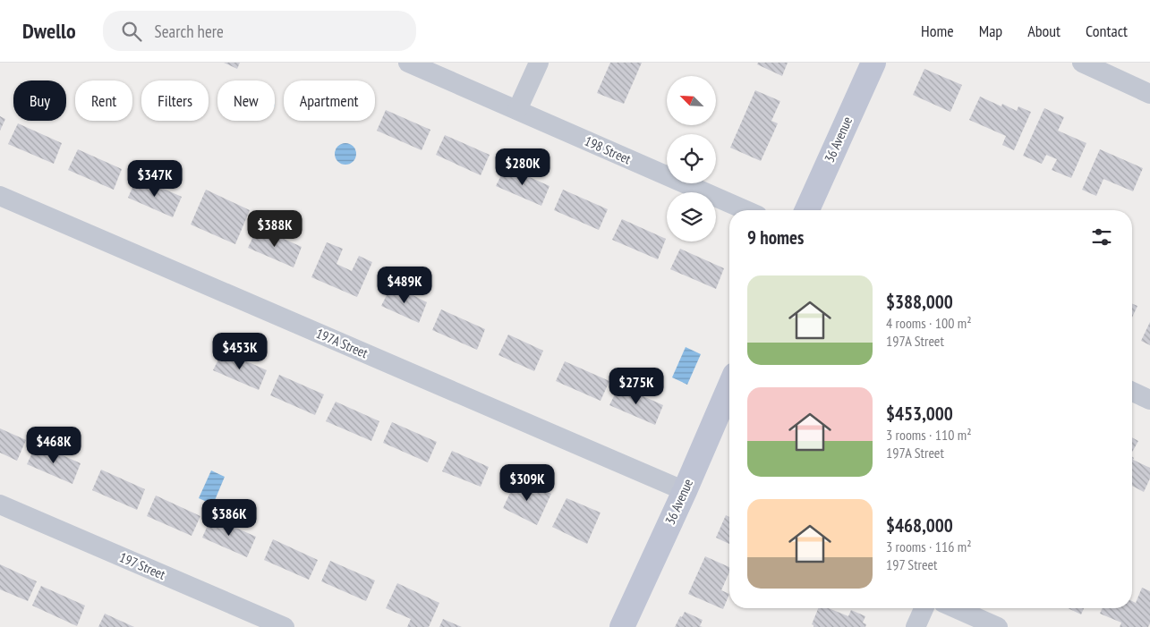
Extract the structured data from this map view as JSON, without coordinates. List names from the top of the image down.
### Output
{
  "streets": {
    "main road": ["36 Avenue"],
    "street": ["198 Street", "197A Street", "197 Street"]
  },
  "crossings": [
    ["36 Avenue", "197A Street"]
  ],
  "north": "top left",
  "page": {
    "header": "Dwello",
    "search": "Search here",
    "nav": [
      "Home",
      "Map",
      "About",
      "Contact"
    ],
    "chip": [
      "Buy",
      "Rent",
      "Filters",
      "New",
      "Apartment"
    ],
    "price": [
      "$280K",
      "$347K",
      "$388K",
      "$489K",
      "$453K",
      "$275K",
      "$468K",
      "$309K",
      "$386K"
    ],
    "heading": "9 homes",
    "list": [
      {
        "name": "$388,000",
        "note": "4 rooms · 100 m² · 197A Street"
      },
      {
        "name": "$453,000",
        "note": "3 rooms · 110 m² · 197A Street"
      },
      {
        "name": "$468,000",
        "note": "3 rooms · 116 m² · 197 Street"
      }
    ]
  }
}
